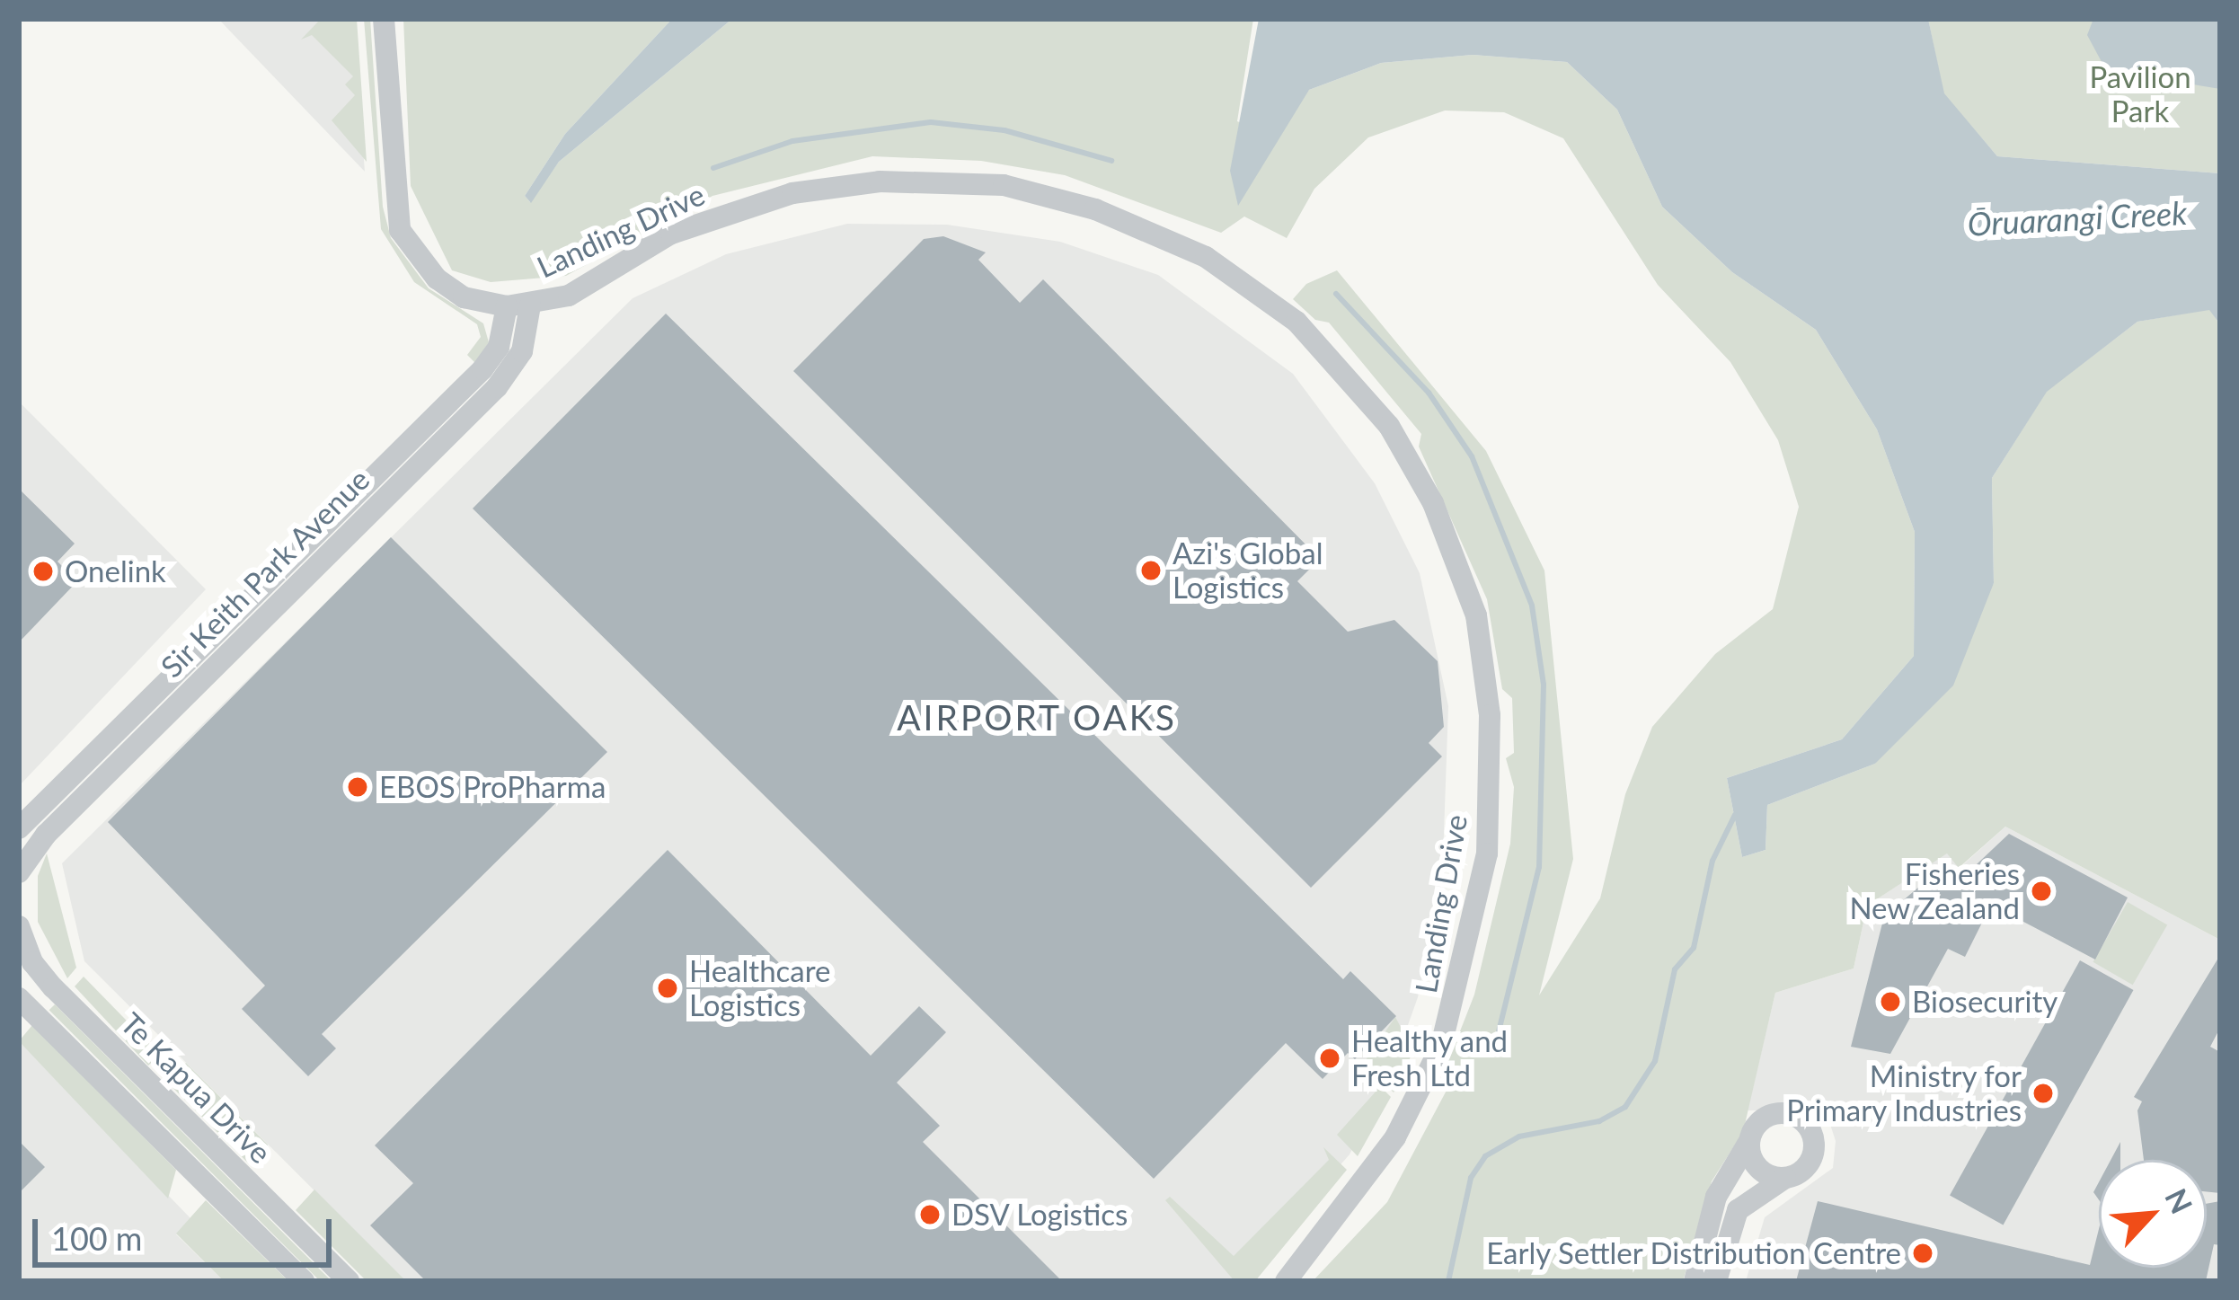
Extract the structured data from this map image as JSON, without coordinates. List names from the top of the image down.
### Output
{
  "streets": {
    "street": ["Landing Drive", "Sir Keith Park Avenue", "Te Kapua Drive"]
  },
  "crossings": [
    ["Landing Drive", "Sir Keith Park Avenue"]
  ],
  "districts": ["AIRPORT OAKS"],
  "water": ["Ōruarangi Creek"],
  "parks": ["Pavilion Park"],
  "places": [
    "Azi's Global Logistics",
    "Onelink",
    "EBOS ProPharma",
    "Fisheries New Zealand",
    "Healthcare Logistics",
    "Biosecurity",
    "Healthy and Fresh Ltd",
    "Ministry for Primary Industries",
    "DSV Logistics",
    "Early Settler Distribution Centre"
  ],
  "scale_bar": "100 m",
  "north": "top right"
}
